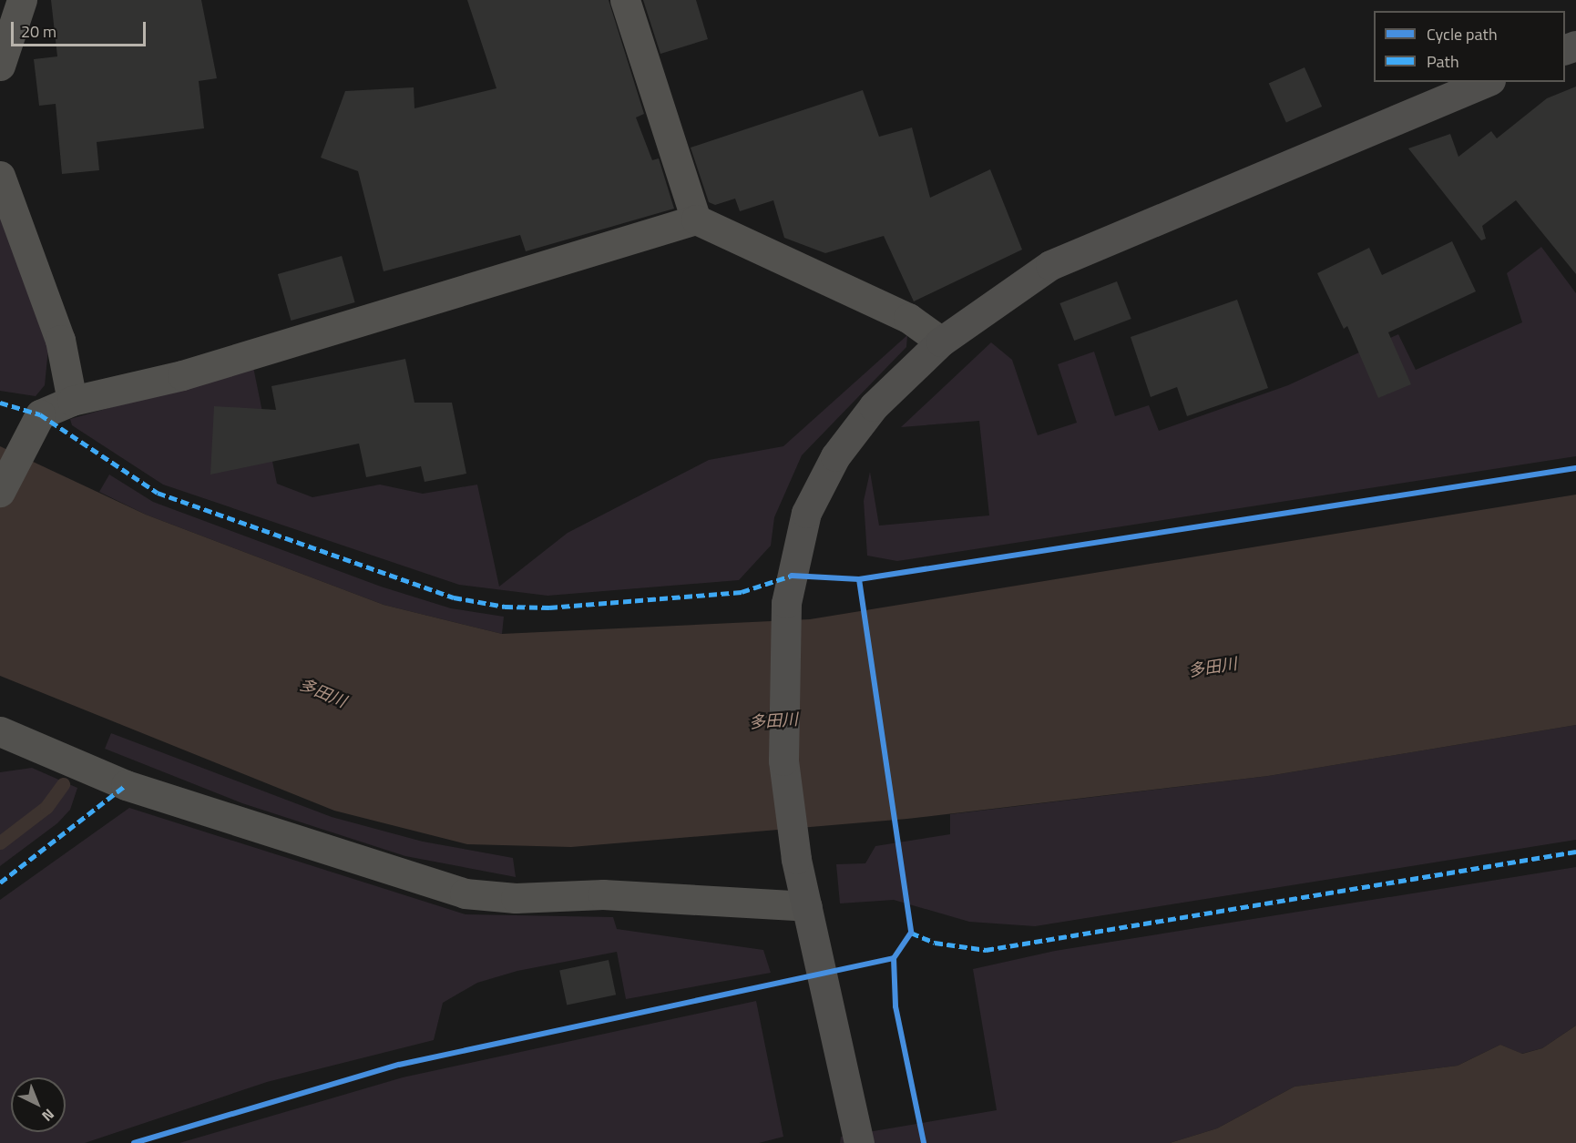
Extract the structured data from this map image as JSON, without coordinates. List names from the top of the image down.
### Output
{
  "water": ["多田川"],
  "legend": ["Cycle path", "Path"],
  "scale_bar": "20 m",
  "north": "bottom right"
}
